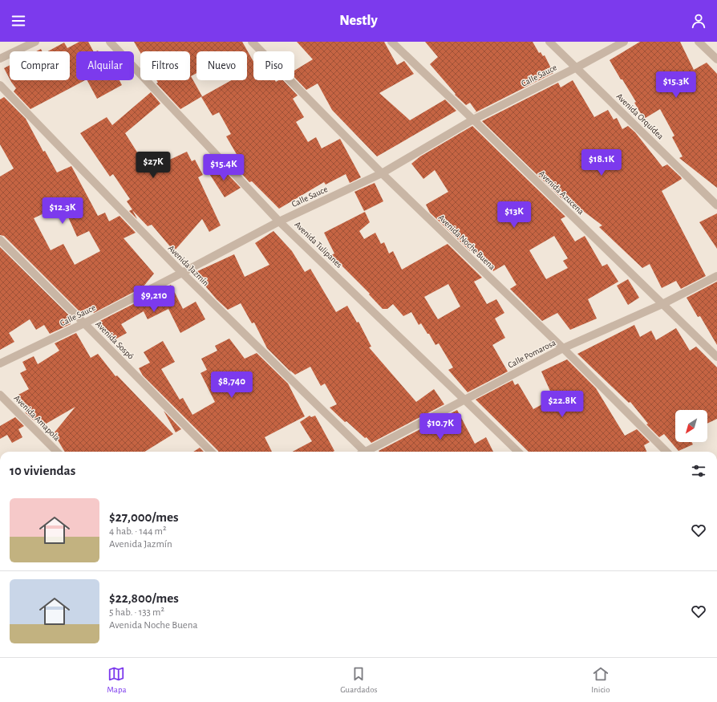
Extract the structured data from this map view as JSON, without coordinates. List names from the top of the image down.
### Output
{
  "streets": {
    "street": [
      "Calle Sauce",
      "Avenida Orquídea",
      "Avenida Azucena",
      "Avenida Noche Buena",
      "Avenida Tulipanes",
      "Avenida Jazmín",
      "Avenida Sospó",
      "Calle Pomarosa",
      "Avenida Amapola"
    ]
  },
  "crossings": [
    ["Calle Sauce", "Avenida Orquídea"],
    ["Calle Sauce", "Avenida Azucena"],
    ["Calle Sauce", "Avenida Noche Buena"],
    ["Calle Sauce", "Avenida Tulipanes"],
    ["Calle Sauce", "Avenida Jazmín"],
    ["Calle Sauce", "Avenida Sospó"],
    ["Avenida Azucena", "Calle Pomarosa"],
    ["Avenida Noche Buena", "Calle Pomarosa"],
    ["Avenida Tulipanes", "Calle Pomarosa"]
  ],
  "north": "bottom left",
  "page": {
    "header": "Nestly",
    "chip": [
      "Comprar",
      "Alquilar",
      "Filtros",
      "Nuevo",
      "Piso"
    ],
    "price": [
      "$15.3K",
      "$18.1K",
      "$27K",
      "$15.4K",
      "$12.3K",
      "$13K",
      "$9,210",
      "$8,740",
      "$22.8K",
      "$10.7K"
    ],
    "heading": "10 viviendas",
    "list": [
      {
        "name": "$27,000/mes",
        "note": "4 hab. · 144 m² · Avenida Jazmín"
      },
      {
        "name": "$22,800/mes",
        "note": "5 hab. · 133 m² · Avenida Noche Buena"
      }
    ],
    "tabs": ["Mapa", "Guardados", "Inicio"]
  }
}
